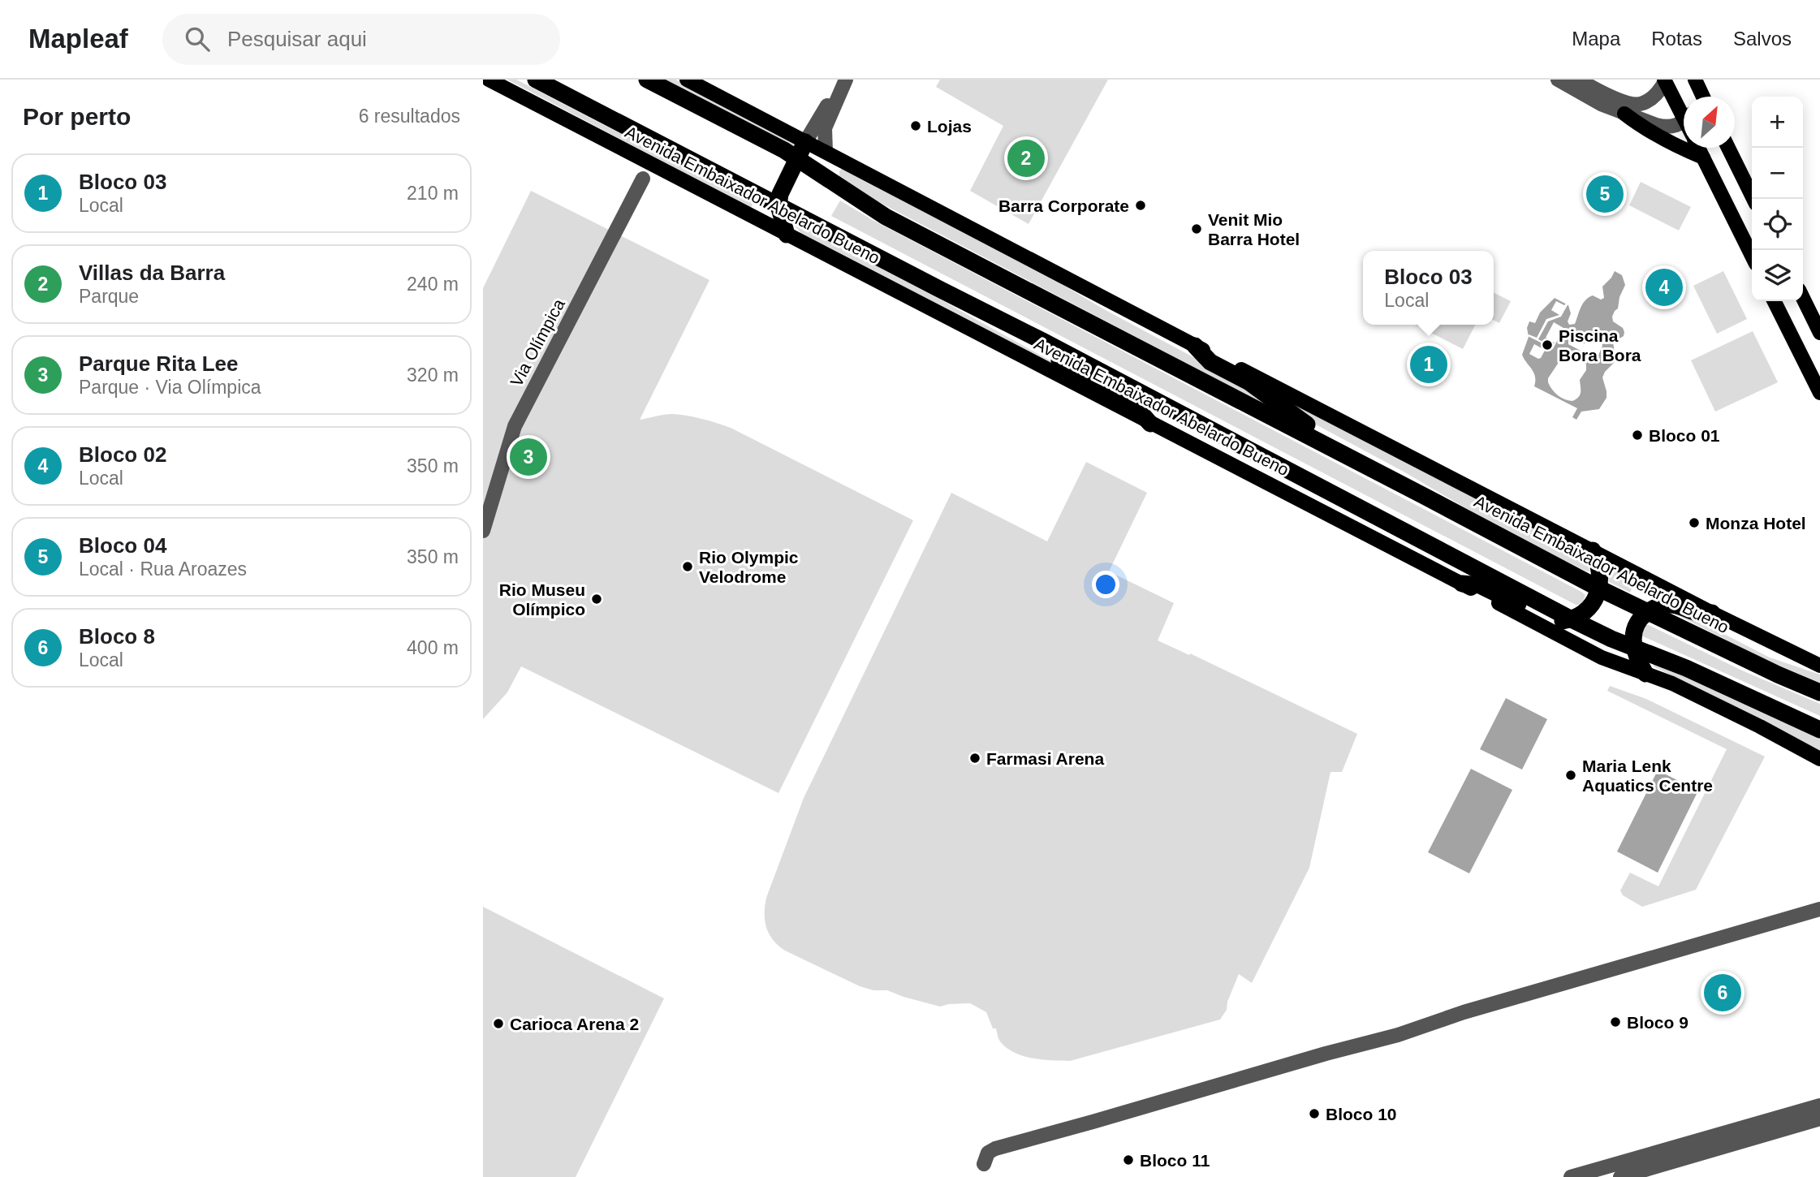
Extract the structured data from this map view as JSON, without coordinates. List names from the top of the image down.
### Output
{
  "streets": {
    "highway": ["Avenida Embaixador Abelardo Bueno"],
    "street": ["Via Olímpica"]
  },
  "places": [
    "Lojas",
    "Barra Corporate",
    "Venit Mio Barra Hotel",
    "Piscina Bora Bora",
    "Bloco 01",
    "Monza Hotel",
    "Rio Olympic Velodrome",
    "Rio Museu Olímpico",
    "Farmasi Arena",
    "Maria Lenk Aquatics Centre",
    "Bloco 9",
    "Carioca Arena 2",
    "Bloco 10",
    "Bloco 11"
  ],
  "north": "top right",
  "page": {
    "header": "Mapleaf",
    "search": "Pesquisar aqui",
    "nav": ["Mapa", "Rotas", "Salvos"],
    "heading": ["Por perto", "6 resultados"],
    "map_buttons": ["+", "−"],
    "pins": [
      "2",
      "5",
      "4",
      "1",
      "3",
      "6"
    ],
    "list": [
      {
        "mark": "1",
        "name": "Bloco 03",
        "note": "Local",
        "value": "210 m"
      },
      {
        "mark": "2",
        "name": "Villas da Barra",
        "note": "Parque",
        "value": "240 m"
      },
      {
        "mark": "3",
        "name": "Parque Rita Lee",
        "note": "Parque · Via Olímpica",
        "value": "320 m"
      },
      {
        "mark": "4",
        "name": "Bloco 02",
        "note": "Local",
        "value": "350 m"
      },
      {
        "mark": "5",
        "name": "Bloco 04",
        "note": "Local · Rua Aroazes",
        "value": "350 m"
      },
      {
        "mark": "6",
        "name": "Bloco 8",
        "note": "Local",
        "value": "400 m"
      }
    ],
    "popup": ["Bloco 03", "Local"]
  }
}
